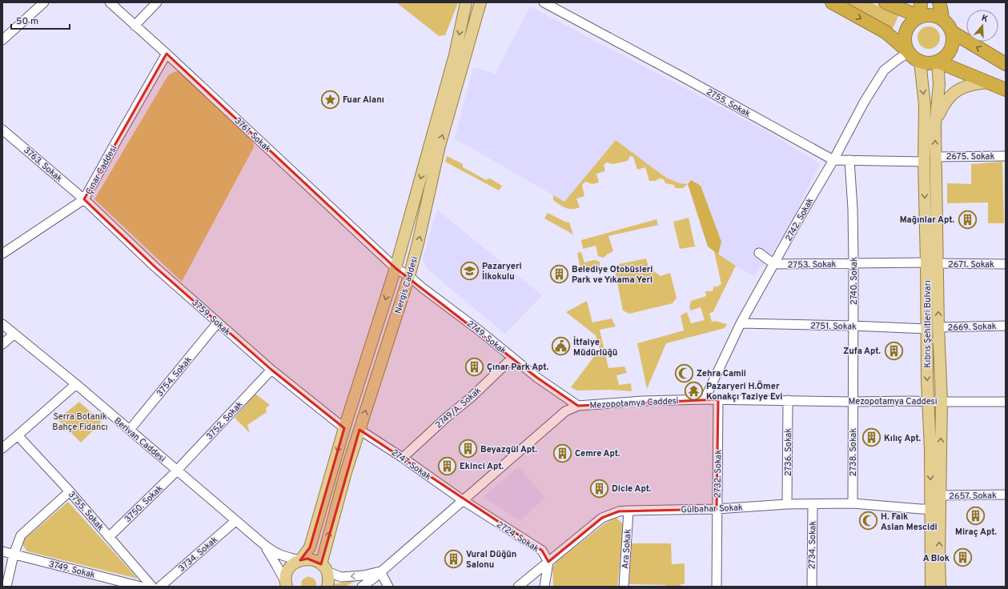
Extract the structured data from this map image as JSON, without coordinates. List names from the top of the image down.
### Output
{
  "streets": {
    "main road": ["Nergis Caddesi", "Kıbrıs Şehitleri Bulvarı"],
    "street": [
      "2755. Sokak",
      "3761. Sokak",
      "2675. Sokak",
      "3763. Sokak",
      "Çınar Caddesi",
      "2742. Sokak",
      "2753. Sokak",
      "2671. Sokak",
      "2740. Sokak",
      "3759. Sokak",
      "2751. Sokak",
      "2669. Sokak",
      "2749. Sokak",
      "3754. Sokak",
      "Mezopotamya Caddesi",
      "2749/A. Sokak",
      "3752. Sokak",
      "Berivan Caddesi",
      "2736. Sokak",
      "2738. Sokak",
      "2747. Sokak",
      "2732. Sokak",
      "2657. Sokak",
      "3750. Sokak",
      "Gülbahar Sokak",
      "3755. Sokak",
      "2724. Sokak",
      "2734. Sokak",
      "Ara Sokak",
      "3734. Sokak",
      "3749. Sokak"
    ]
  },
  "crossings": [
    ["2755. Sokak", "2742. Sokak"],
    ["2755. Sokak", "2740. Sokak"],
    ["2755. Sokak", "Kıbrıs Şehitleri Bulvarı"],
    ["3761. Sokak", "Çınar Caddesi"],
    ["3761. Sokak", "Nergis Caddesi"],
    ["3761. Sokak", "2749. Sokak"],
    ["2675. Sokak", "Kıbrıs Şehitleri Bulvarı"],
    ["3763. Sokak", "Çınar Caddesi"],
    ["3763. Sokak", "3759. Sokak"],
    ["Çınar Caddesi", "3759. Sokak"],
    ["2742. Sokak", "2753. Sokak"],
    ["2742. Sokak", "Kıbrıs Şehitleri Bulvarı"],
    ["2742. Sokak", "2751. Sokak"],
    ["2742. Sokak", "Mezopotamya Caddesi"],
    ["2753. Sokak", "2671. Sokak"],
    ["2753. Sokak", "2740. Sokak"],
    ["2753. Sokak", "Kıbrıs Şehitleri Bulvarı"],
    ["2671. Sokak", "Kıbrıs Şehitleri Bulvarı"],
    ["2740. Sokak", "2751. Sokak"],
    ["2740. Sokak", "Mezopotamya Caddesi"],
    ["2740. Sokak", "2738. Sokak"],
    ["Nergis Caddesi", "3759. Sokak"],
    ["Nergis Caddesi", "2749. Sokak"],
    ["Nergis Caddesi", "Mezopotamya Caddesi"],
    ["Nergis Caddesi", "Berivan Caddesi"],
    ["Nergis Caddesi", "2747. Sokak"],
    ["3759. Sokak", "3754. Sokak"],
    ["3759. Sokak", "3752. Sokak"],
    ["Kıbrıs Şehitleri Bulvarı", "2751. Sokak"],
    ["Kıbrıs Şehitleri Bulvarı", "2669. Sokak"],
    ["Kıbrıs Şehitleri Bulvarı", "Mezopotamya Caddesi"],
    ["Kıbrıs Şehitleri Bulvarı", "2657. Sokak"],
    ["Kıbrıs Şehitleri Bulvarı", "Gülbahar Sokak"],
    ["2749. Sokak", "Mezopotamya Caddesi"],
    ["2749. Sokak", "2749/A. Sokak"],
    ["3754. Sokak", "Berivan Caddesi"],
    ["Mezopotamya Caddesi", "2736. Sokak"],
    ["Mezopotamya Caddesi", "2738. Sokak"],
    ["Mezopotamya Caddesi", "2747. Sokak"],
    ["Mezopotamya Caddesi", "2732. Sokak"],
    ["Mezopotamya Caddesi", "2724. Sokak"],
    ["2749/A. Sokak", "2747. Sokak"],
    ["3752. Sokak", "Berivan Caddesi"],
    ["3752. Sokak", "3750. Sokak"],
    ["Berivan Caddesi", "3750. Sokak"],
    ["Berivan Caddesi", "3734. Sokak"],
    ["2736. Sokak", "Gülbahar Sokak"],
    ["2738. Sokak", "Gülbahar Sokak"],
    ["2747. Sokak", "2724. Sokak"],
    ["2732. Sokak", "Gülbahar Sokak"],
    ["3750. Sokak", "3755. Sokak"],
    ["Gülbahar Sokak", "2724. Sokak"],
    ["Gülbahar Sokak", "2734. Sokak"],
    ["Gülbahar Sokak", "Ara Sokak"]
  ],
  "parks": ["Serra Botanik Bahçe Fidancı"],
  "places": {
    "place": ["Fuar Alanı"],
    "building": [
      "Mağınlar Apt.",
      "Belediye Otobüsleri Park ve Yıkama Yeri",
      "Zufa Apt.",
      "Çınar Park Apt.",
      "Kılıç Apt.",
      "Beyazgül Apt.",
      "Cemre Apt.",
      "Ekinci Apt.",
      "Dicle Apt.",
      "Miraç Apt.",
      "A Blok",
      "Vural Düğün Salonu"
    ],
    "school or university": ["Pazaryeri İlkokulu"],
    "public building": ["İtfaiye Müdürlüğü"],
    "mosque": ["Zehra Camii", "H. Faik Aslan Mescidi"],
    "temple": ["Pazaryeri H.Ömer Konakçı Taziye Evi"]
  },
  "scale_bar": "50 m",
  "north": "top"
}
